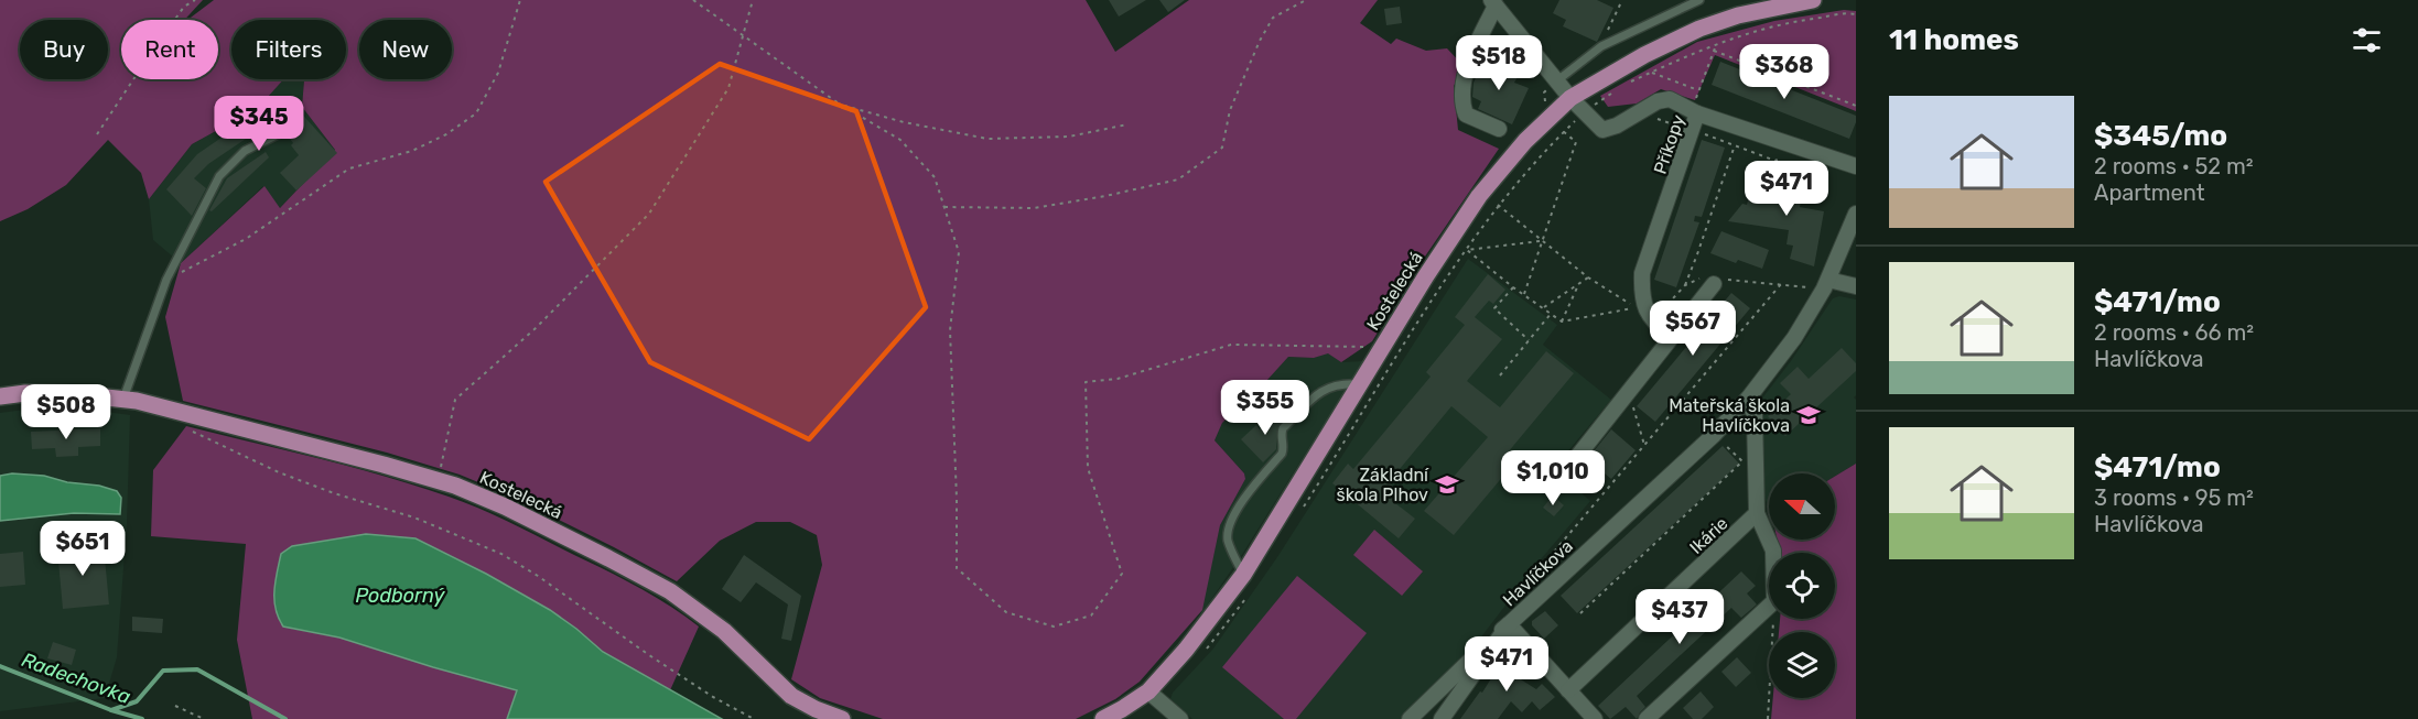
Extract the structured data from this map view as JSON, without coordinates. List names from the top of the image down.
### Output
{
  "streets": {
    "main road": ["Kostelecká"],
    "street": ["Příkopy", "Ikárie", "Havlíčkova"]
  },
  "water": ["Podborný", "Radechovka"],
  "places": {
    "school or university": ["Mateřská škola Havlíčkova", "Základní škola Plhov"]
  },
  "north": "left",
  "page": {
    "heading": "11 homes",
    "chip": [
      "Buy",
      "Rent",
      "Filters",
      "New"
    ],
    "price": [
      "$518",
      "$368",
      "$345",
      "$471",
      "$567",
      "$355",
      "$508",
      "$1,010",
      "$651",
      "$437",
      "$471"
    ],
    "list": [
      {
        "name": "$345/mo",
        "note": "2 rooms · 52 m² · Apartment"
      },
      {
        "name": "$471/mo",
        "note": "2 rooms · 66 m² · Havlíčkova"
      },
      {
        "name": "$471/mo",
        "note": "3 rooms · 95 m² · Havlíčkova"
      }
    ]
  }
}
